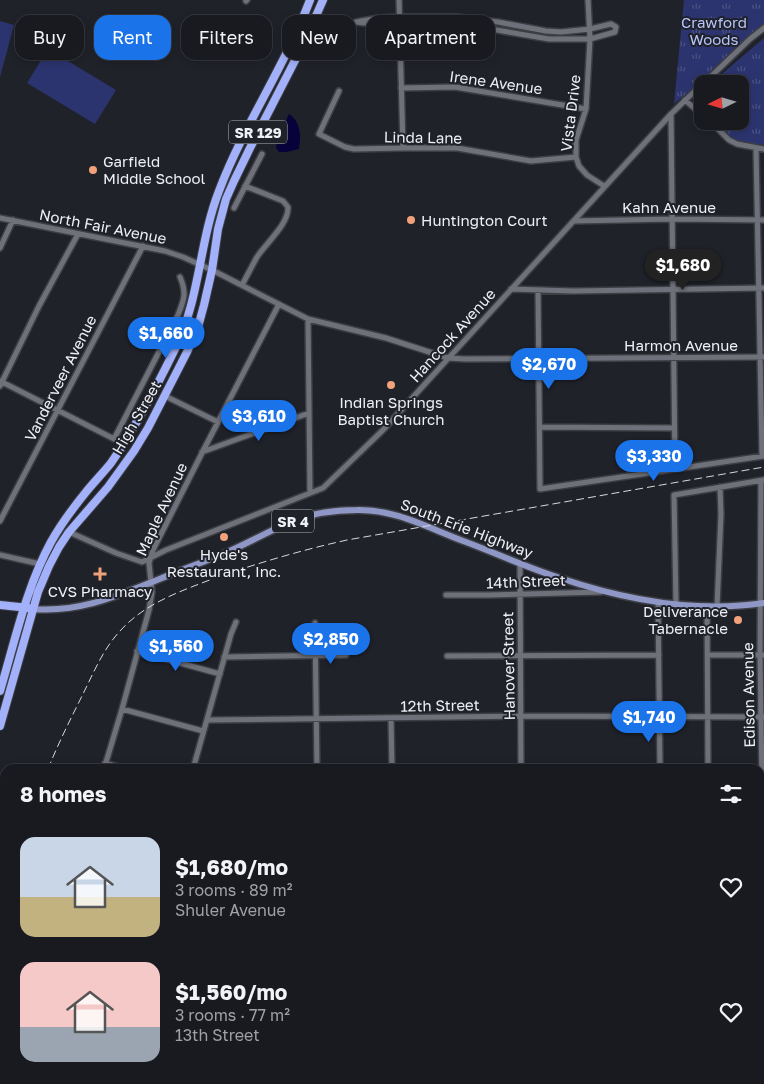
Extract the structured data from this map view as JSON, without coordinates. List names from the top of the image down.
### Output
{
  "streets": {
    "highway": [
      "SR 129",
      "High Street",
      "SR 4",
      "South Erie Highway"
    ],
    "street": [
      "Irene Avenue",
      "Vista Drive",
      "Linda Lane",
      "Kahn Avenue",
      "North Fair Avenue",
      "Hancock Avenue",
      "Harmon Avenue",
      "Vanderveer Avenue",
      "Maple Avenue",
      "14th Street",
      "Hanover Street",
      "Edison Avenue",
      "12th Street"
    ]
  },
  "crossings": [
    ["Irene Avenue", "Vista Drive"],
    ["Vista Drive", "Linda Lane"],
    ["Vista Drive", "Hancock Avenue"],
    ["Kahn Avenue", "Hancock Avenue"],
    ["North Fair Avenue", "Harmon Avenue"],
    ["North Fair Avenue", "Vanderveer Avenue"],
    ["North Fair Avenue", "High Street"],
    ["North Fair Avenue", "Maple Avenue"],
    ["Hancock Avenue", "Harmon Avenue"],
    ["Hancock Avenue", "High Street"],
    ["Hancock Avenue", "Maple Avenue"],
    ["High Street", "SR 4"],
    ["High Street", "South Erie Highway"],
    ["Maple Avenue", "South Erie Highway"],
    ["SR 4", "South Erie Highway"],
    ["South Erie Highway", "14th Street"],
    ["South Erie Highway", "Hanover Street"],
    ["South Erie Highway", "Edison Avenue"],
    ["14th Street", "Hanover Street"],
    ["Hanover Street", "12th Street"],
    ["Edison Avenue", "12th Street"]
  ],
  "parks": ["Crawford Woods"],
  "places": {
    "other": [
      "Garfield Middle School",
      "Huntington Court",
      "Indian Springs Baptist Church",
      "Hyde's Restaurant, Inc.",
      "Deliverance Tabernacle"
    ],
    "health": ["CVS Pharmacy"]
  },
  "north": "left",
  "page": {
    "chip": [
      "Buy",
      "Rent",
      "Filters",
      "New",
      "Apartment"
    ],
    "price": [
      "$1,680",
      "$1,660",
      "$2,670",
      "$3,610",
      "$3,330",
      "$2,850",
      "$1,560",
      "$1,740"
    ],
    "heading": "8 homes",
    "list": [
      {
        "name": "$1,680/mo",
        "note": "3 rooms · 89 m² · Shuler Avenue"
      },
      {
        "name": "$1,560/mo",
        "note": "3 rooms · 77 m² · 13th Street"
      }
    ]
  }
}
